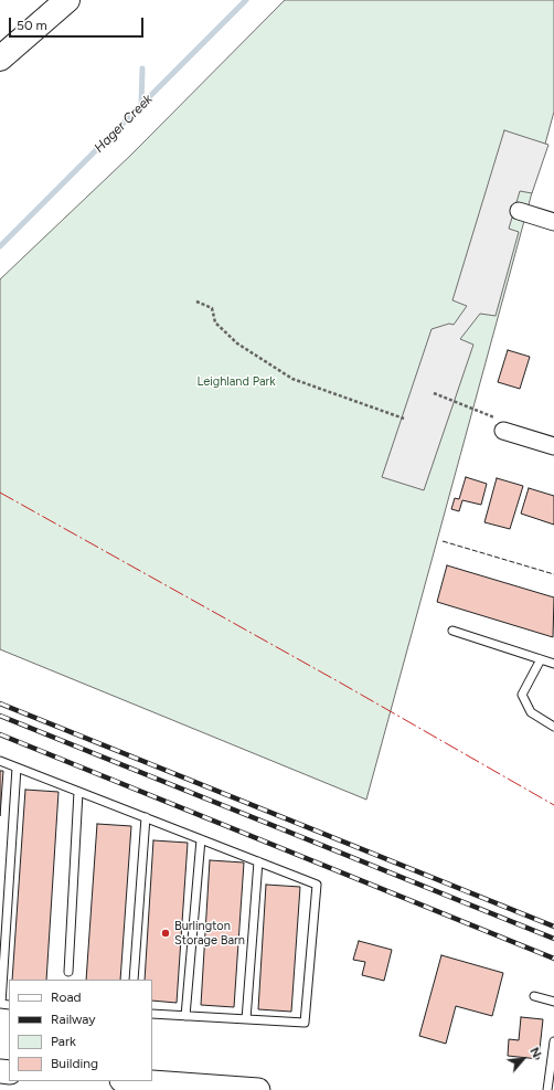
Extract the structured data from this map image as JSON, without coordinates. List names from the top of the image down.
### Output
{
  "water": ["Hager Creek"],
  "parks": ["Leighland Park"],
  "places": ["Burlington Storage Barn"],
  "legend": [
    "Road",
    "Railway",
    "Park",
    "Building"
  ],
  "scale_bar": "50 m",
  "north": "top right"
}
